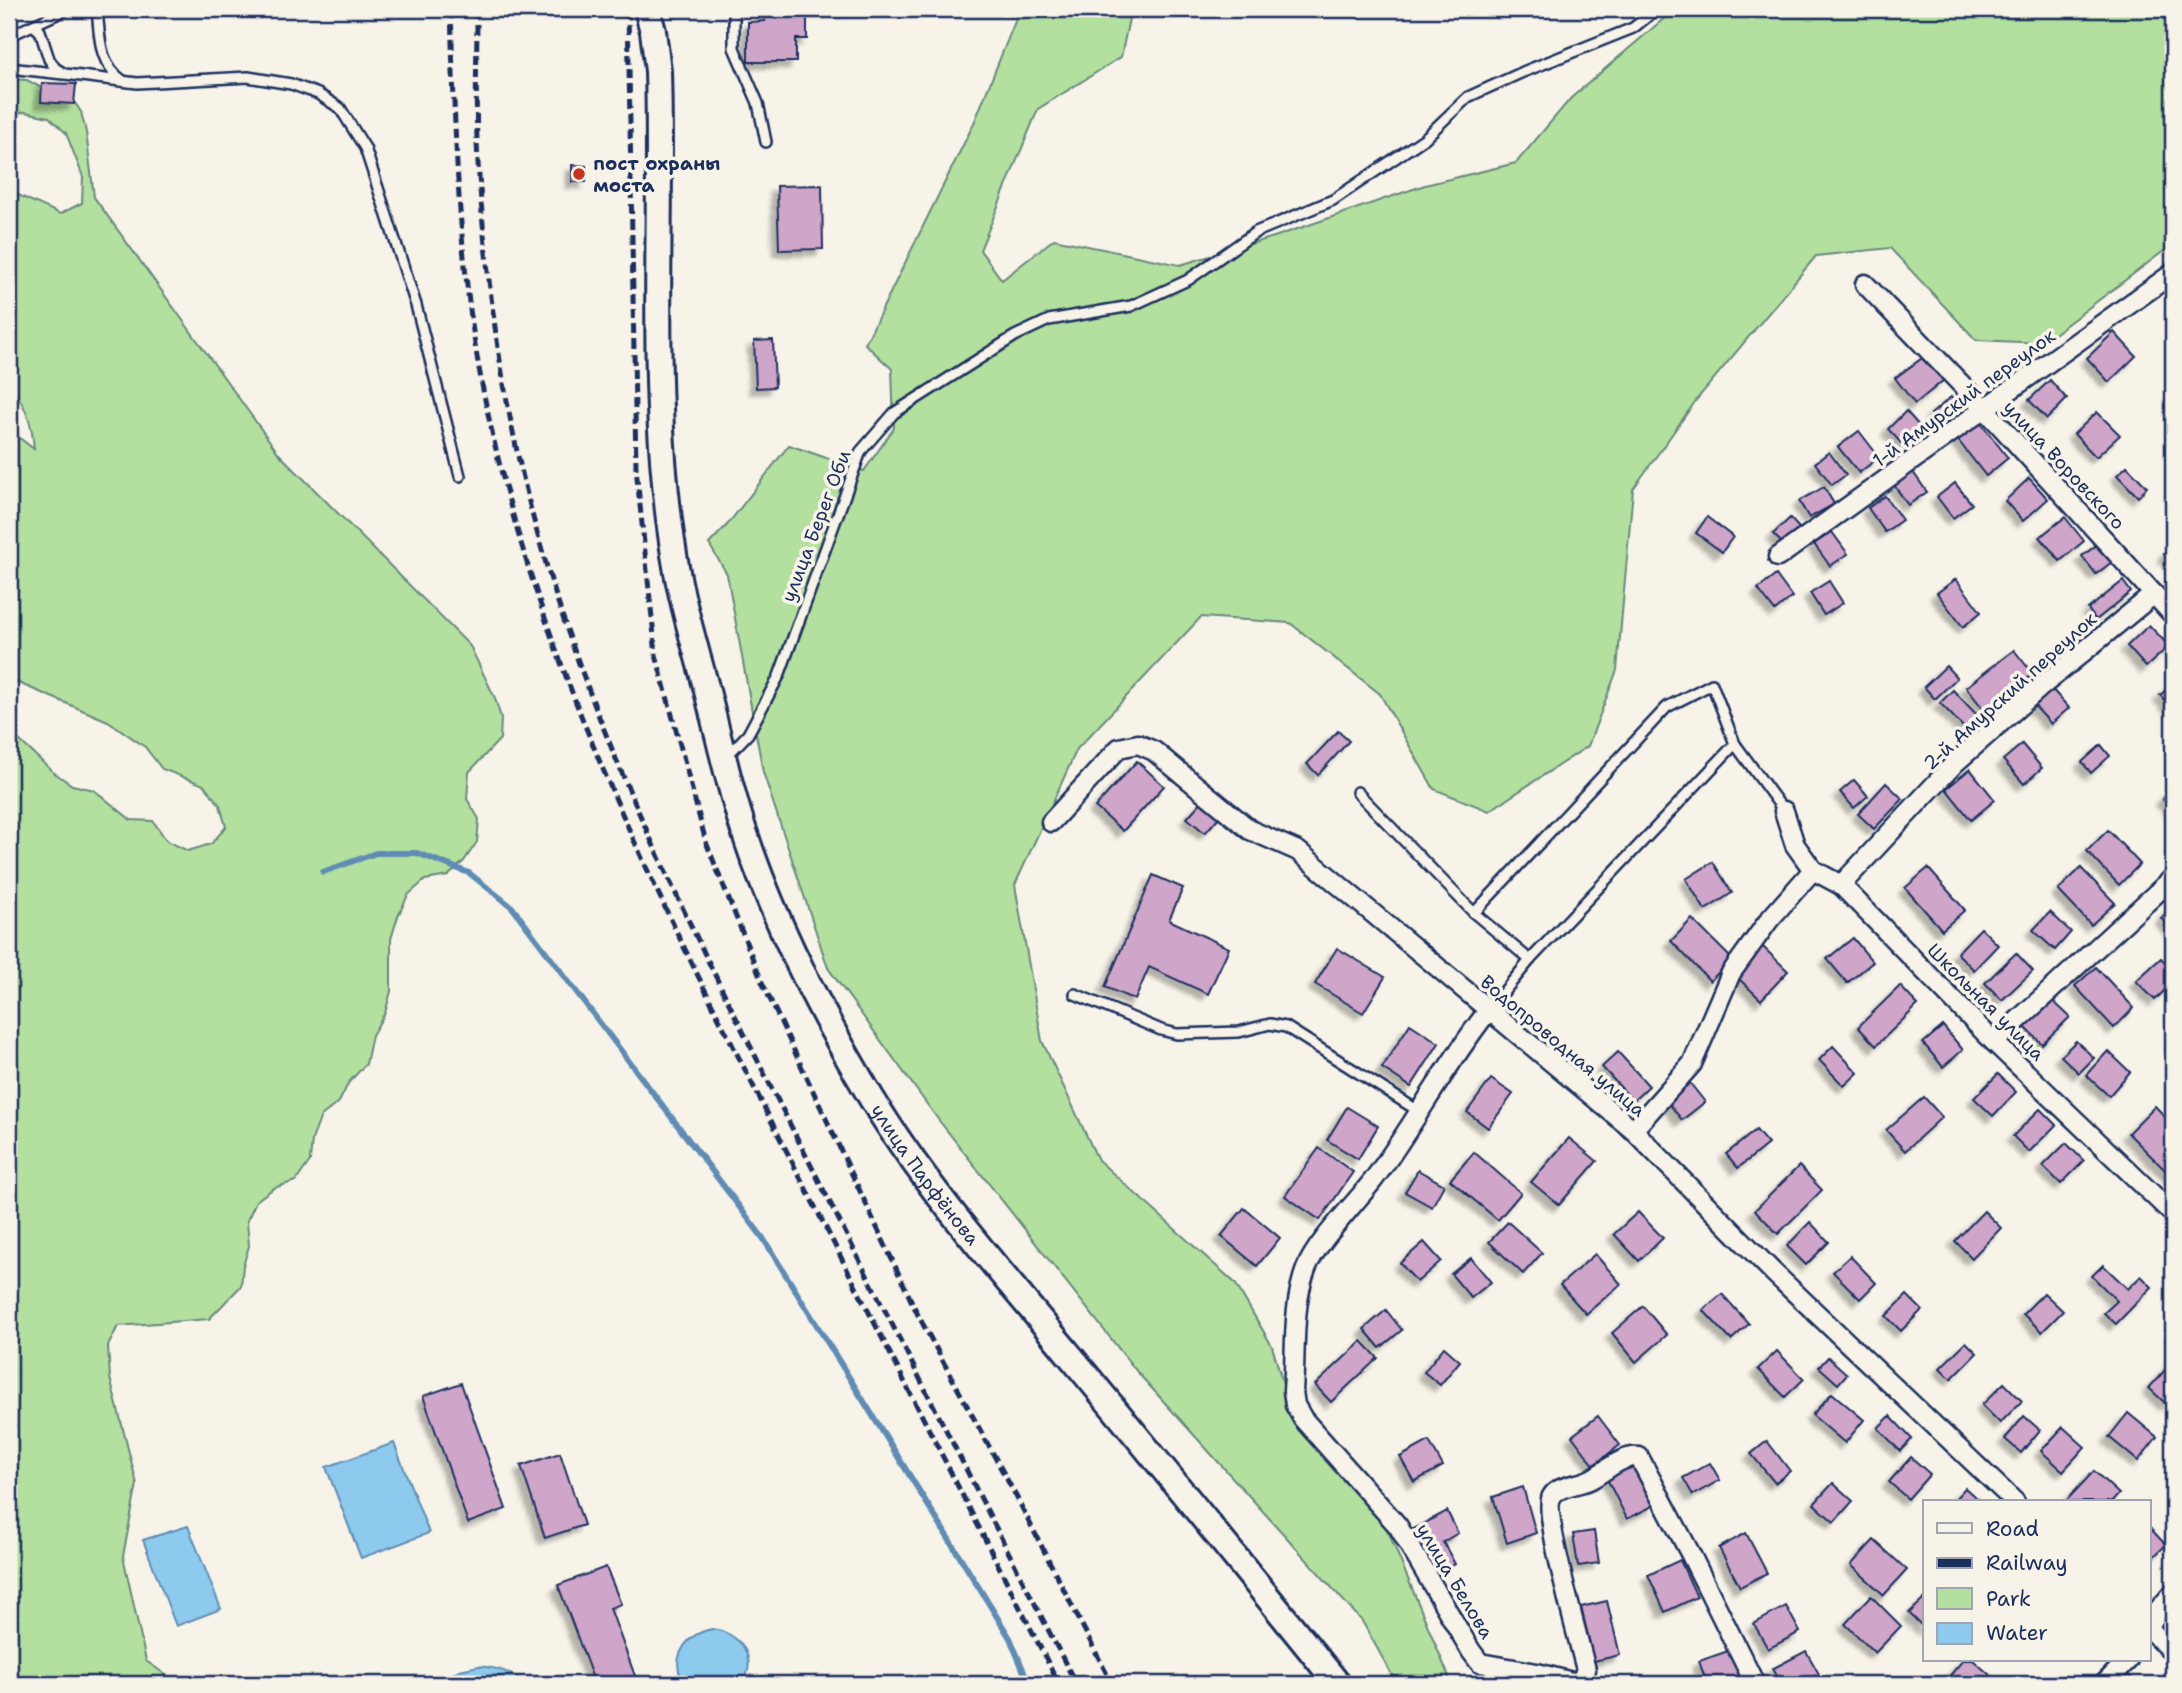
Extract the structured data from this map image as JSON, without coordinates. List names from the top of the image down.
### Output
{
  "streets": {
    "main road": ["улица Парфёнова"],
    "street": [
      "1-й Амурский переулок",
      "улица Воровского",
      "2-й Амурский переулок",
      "Школьная улица",
      "Водопроводная улица",
      "улица Белова"
    ],
    "lane": ["улица Берег Оби"]
  },
  "crossings": [
    ["1-й Амурский переулок", "улица Воровского"],
    ["улица Воровского", "2-й Амурский переулок"],
    ["улица Берег Оби", "улица Парфёнова"],
    ["2-й Амурский переулок", "Школьная улица"],
    ["Водопроводная улица", "улица Белова"]
  ],
  "places": ["пост охраны моста"],
  "legend": [
    "Road",
    "Railway",
    "Park",
    "Water"
  ]
}
